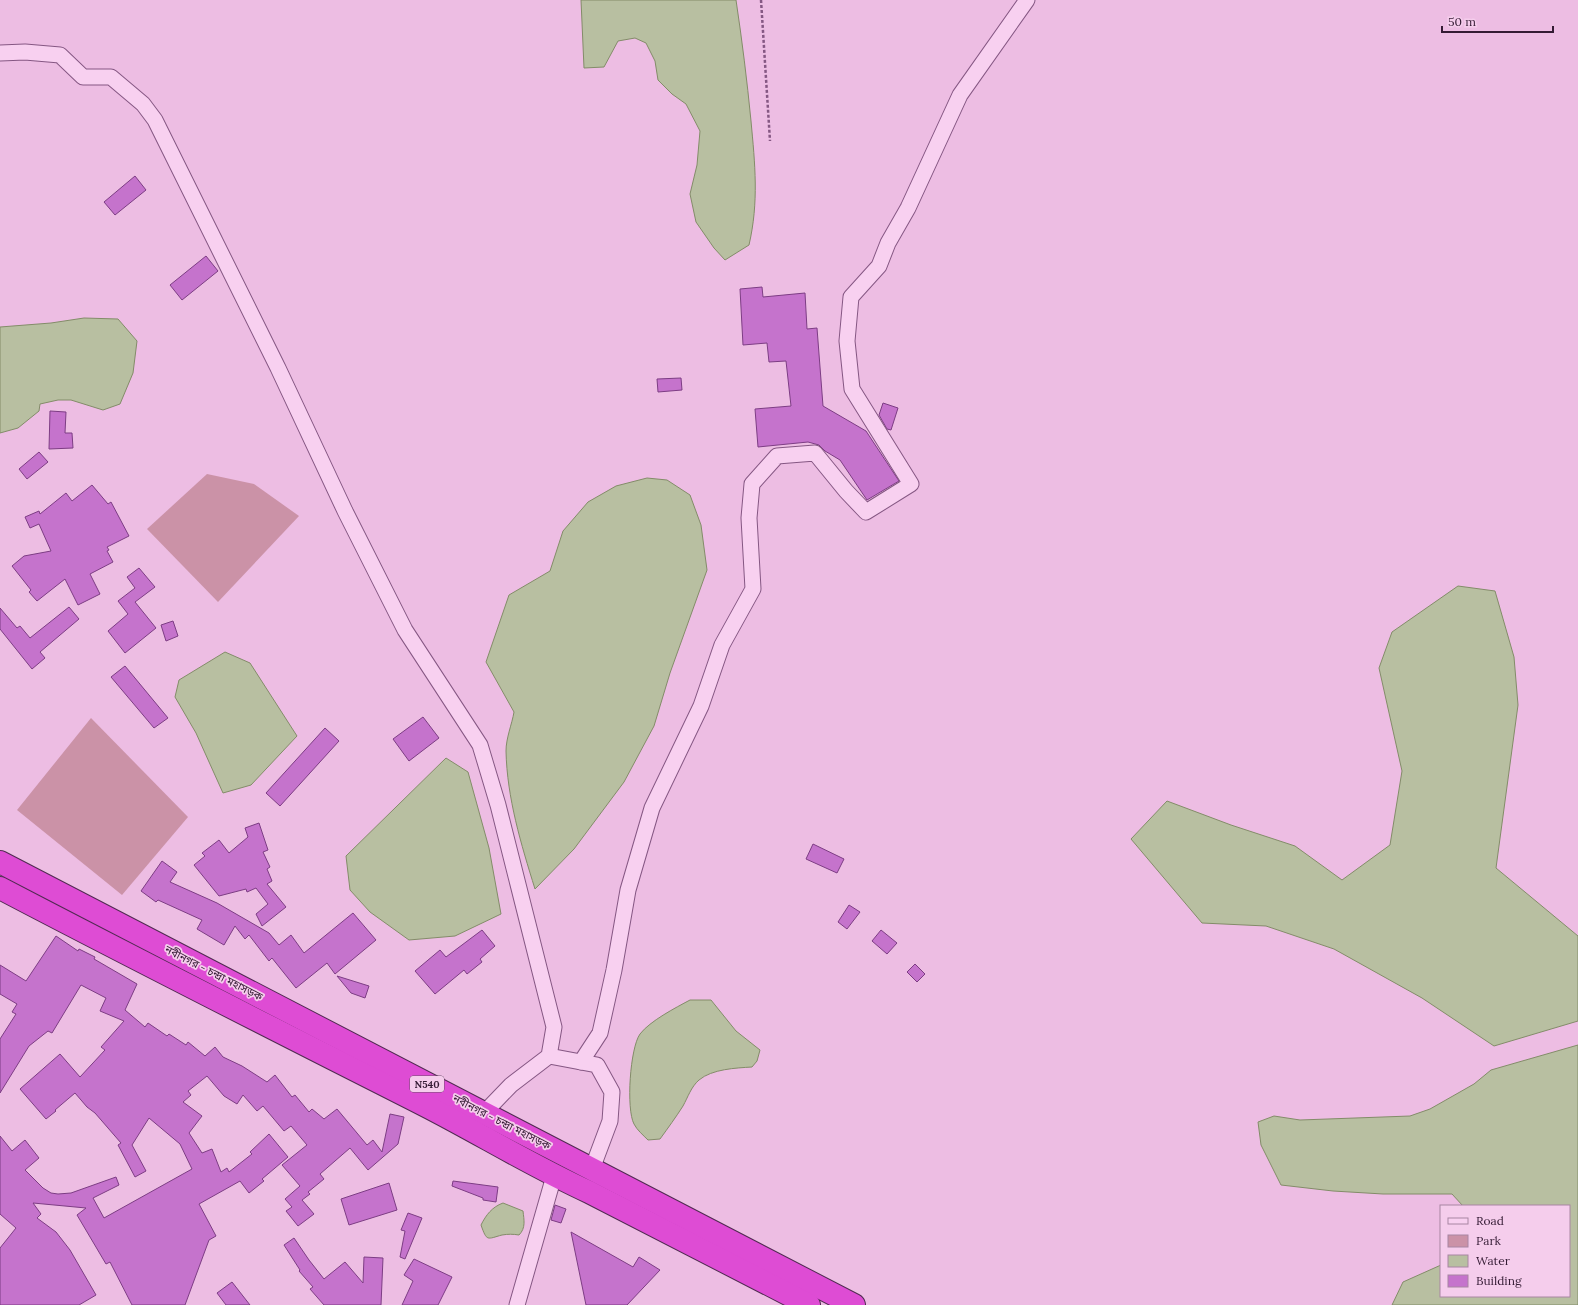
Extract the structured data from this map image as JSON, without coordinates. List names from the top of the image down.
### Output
{
  "streets": {
    "highway": ["নবীনগর - চন্দ্রা মহাসড়ক", "N540"]
  },
  "legend": [
    "Road",
    "Park",
    "Water",
    "Building"
  ],
  "scale_bar": "50 m"
}
